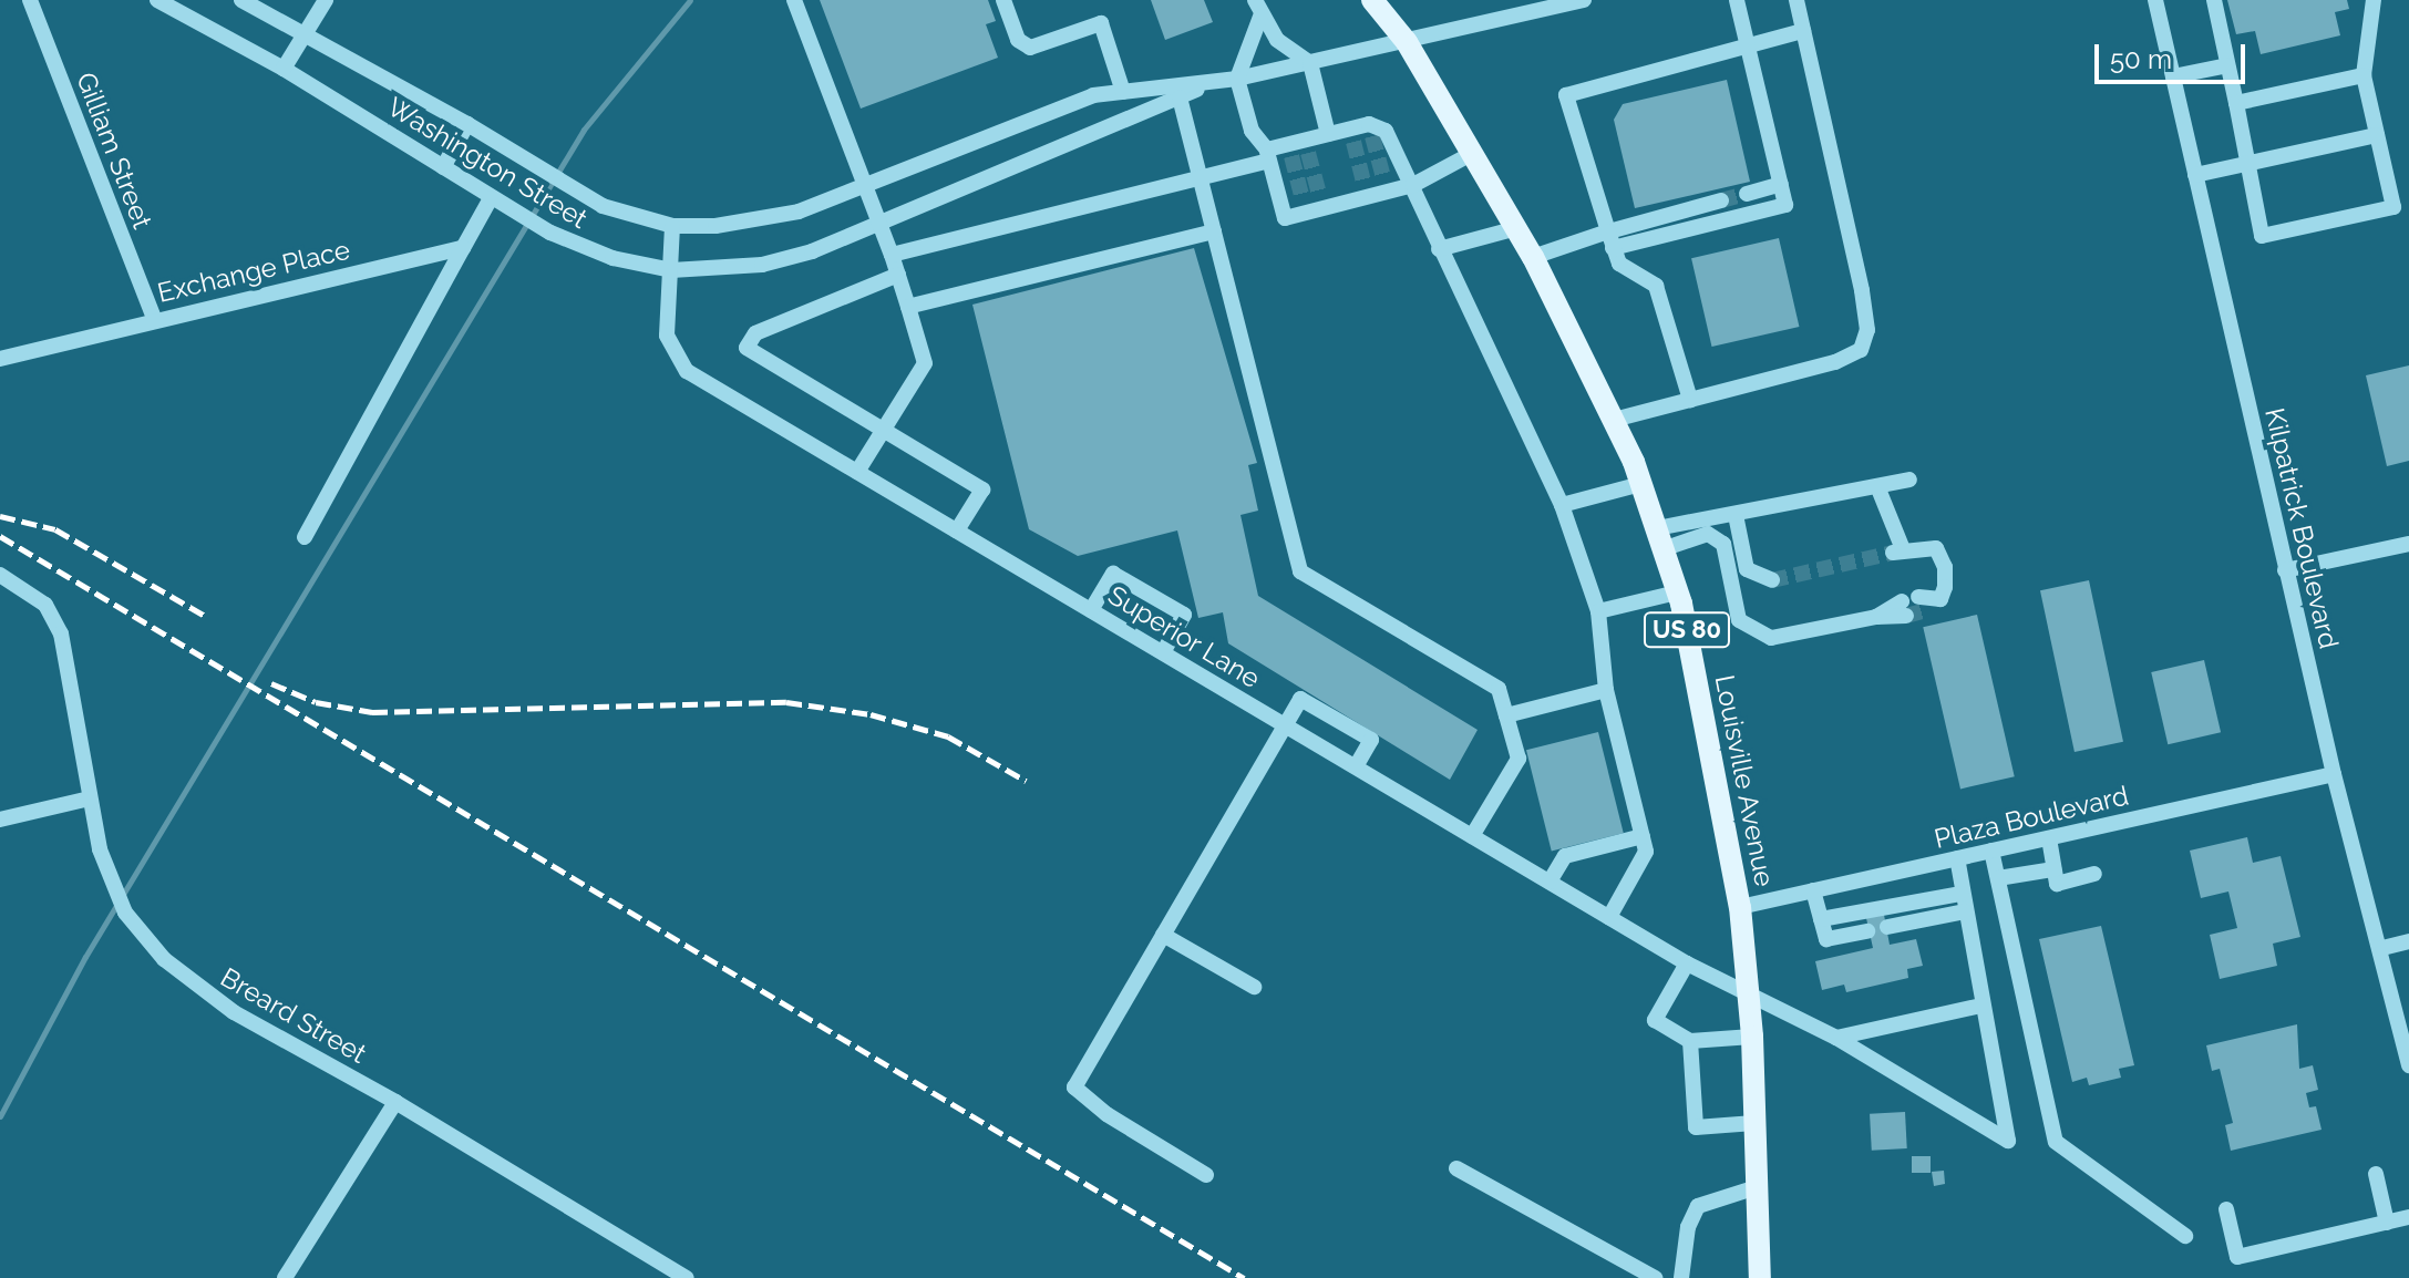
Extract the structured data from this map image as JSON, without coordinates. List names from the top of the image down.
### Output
{
  "streets": {
    "main road": ["US 80", "Louisville Avenue"],
    "street": [
      "Gilliam Street",
      "Washington Street",
      "Exchange Place",
      "Kilpatrick Boulevard",
      "Superior Lane",
      "Plaza Boulevard",
      "Breard Street"
    ]
  },
  "crossings": [
    ["Gilliam Street", "Exchange Place"],
    ["Washington Street", "Superior Lane"],
    ["Washington Street", "Louisville Avenue"],
    ["Kilpatrick Boulevard", "Plaza Boulevard"],
    ["Superior Lane", "Louisville Avenue"],
    ["Louisville Avenue", "Plaza Boulevard"]
  ],
  "scale_bar": "50 m"
}
